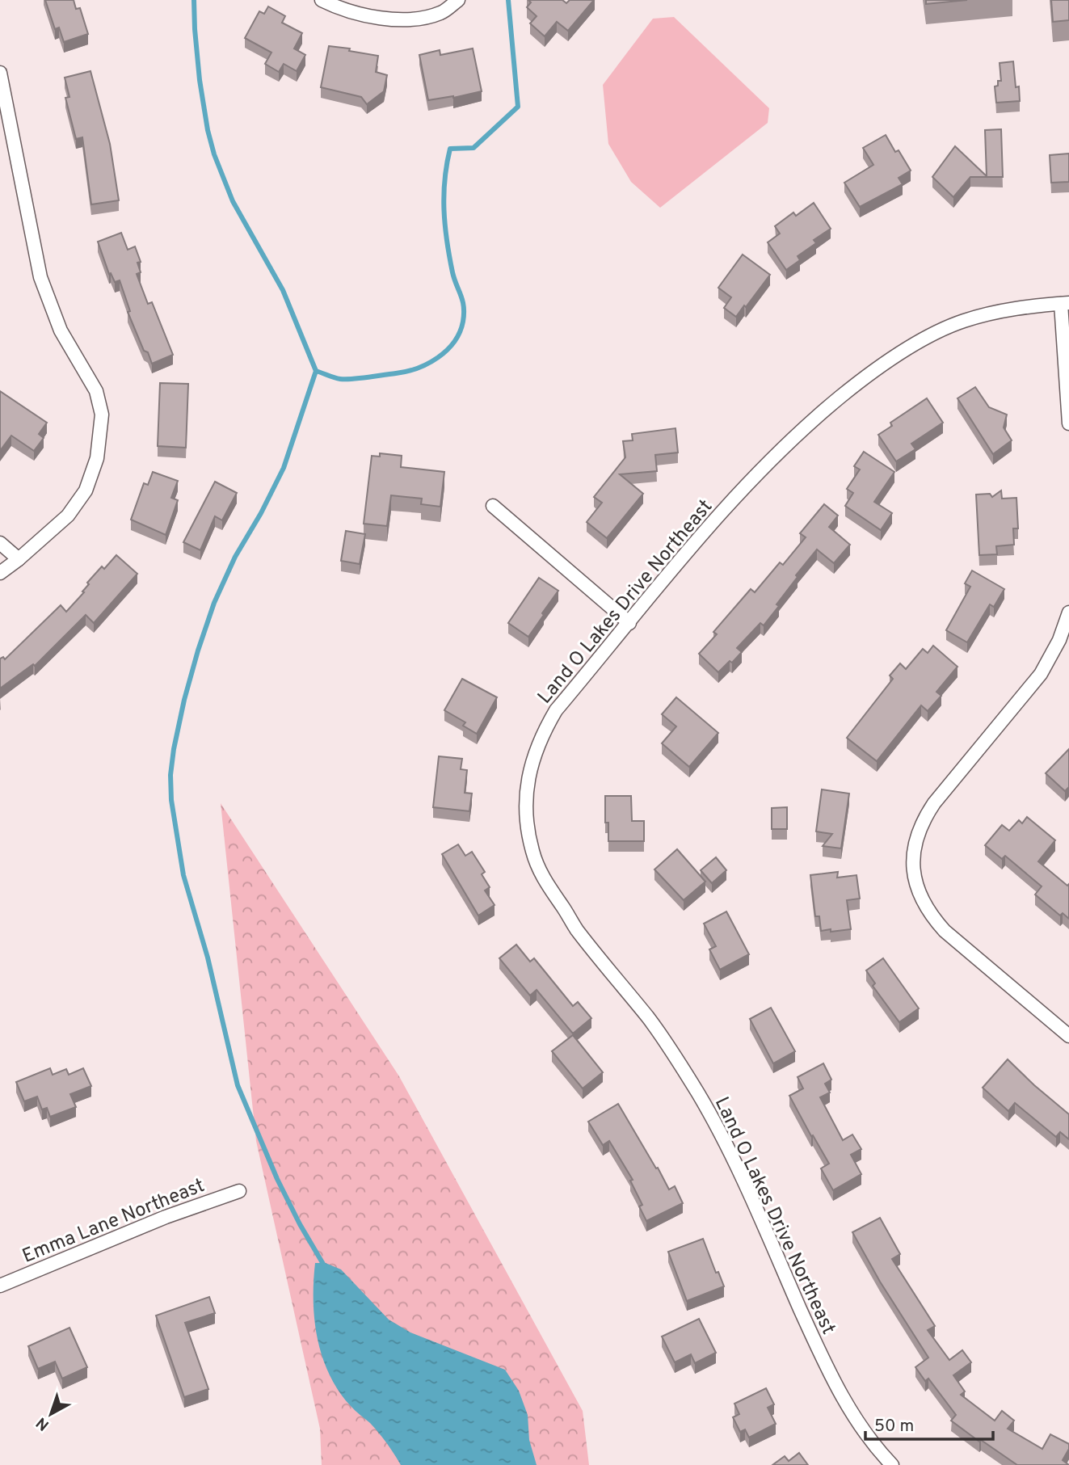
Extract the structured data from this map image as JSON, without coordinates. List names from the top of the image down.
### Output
{
  "streets": {
    "street": ["Land O Lakes Drive Northeast", "Emma Lane Northeast"]
  },
  "scale_bar": "50 m",
  "north": "bottom left"
}
